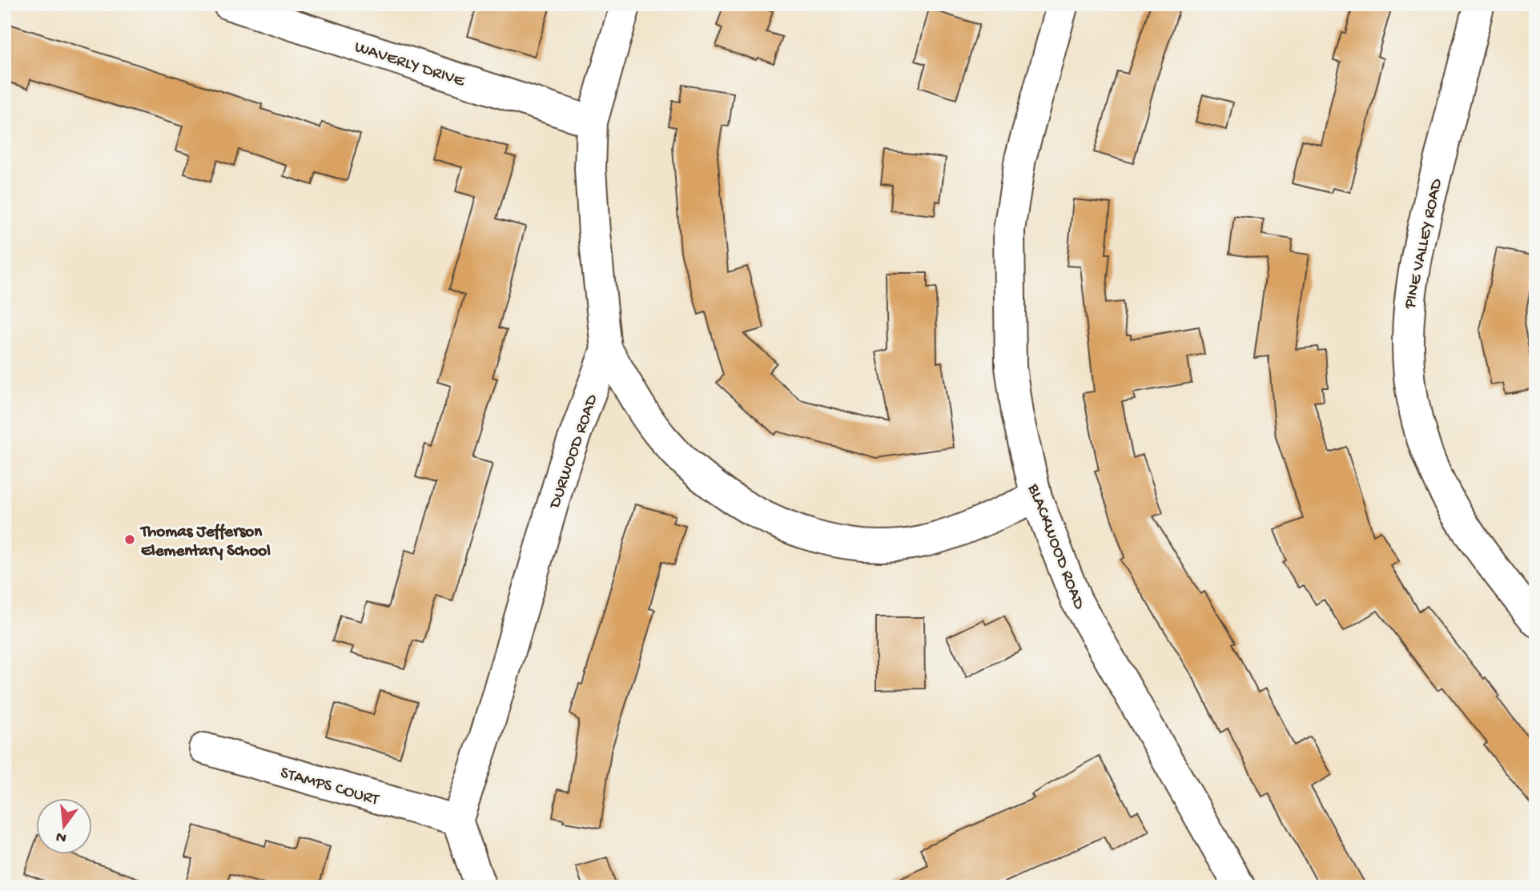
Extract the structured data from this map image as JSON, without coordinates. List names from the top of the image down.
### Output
{
  "streets": {
    "street": [
      "WAVERLY DRIVE",
      "PINE VALLEY ROAD",
      "DURWOOD ROAD",
      "BLACKWOOD ROAD",
      "STAMPS COURT"
    ]
  },
  "crossings": [
    ["WAVERLY DRIVE", "DURWOOD ROAD"],
    ["DURWOOD ROAD", "STAMPS COURT"]
  ],
  "places": ["Thomas Jefferson Elementary School"],
  "north": "bottom"
}
